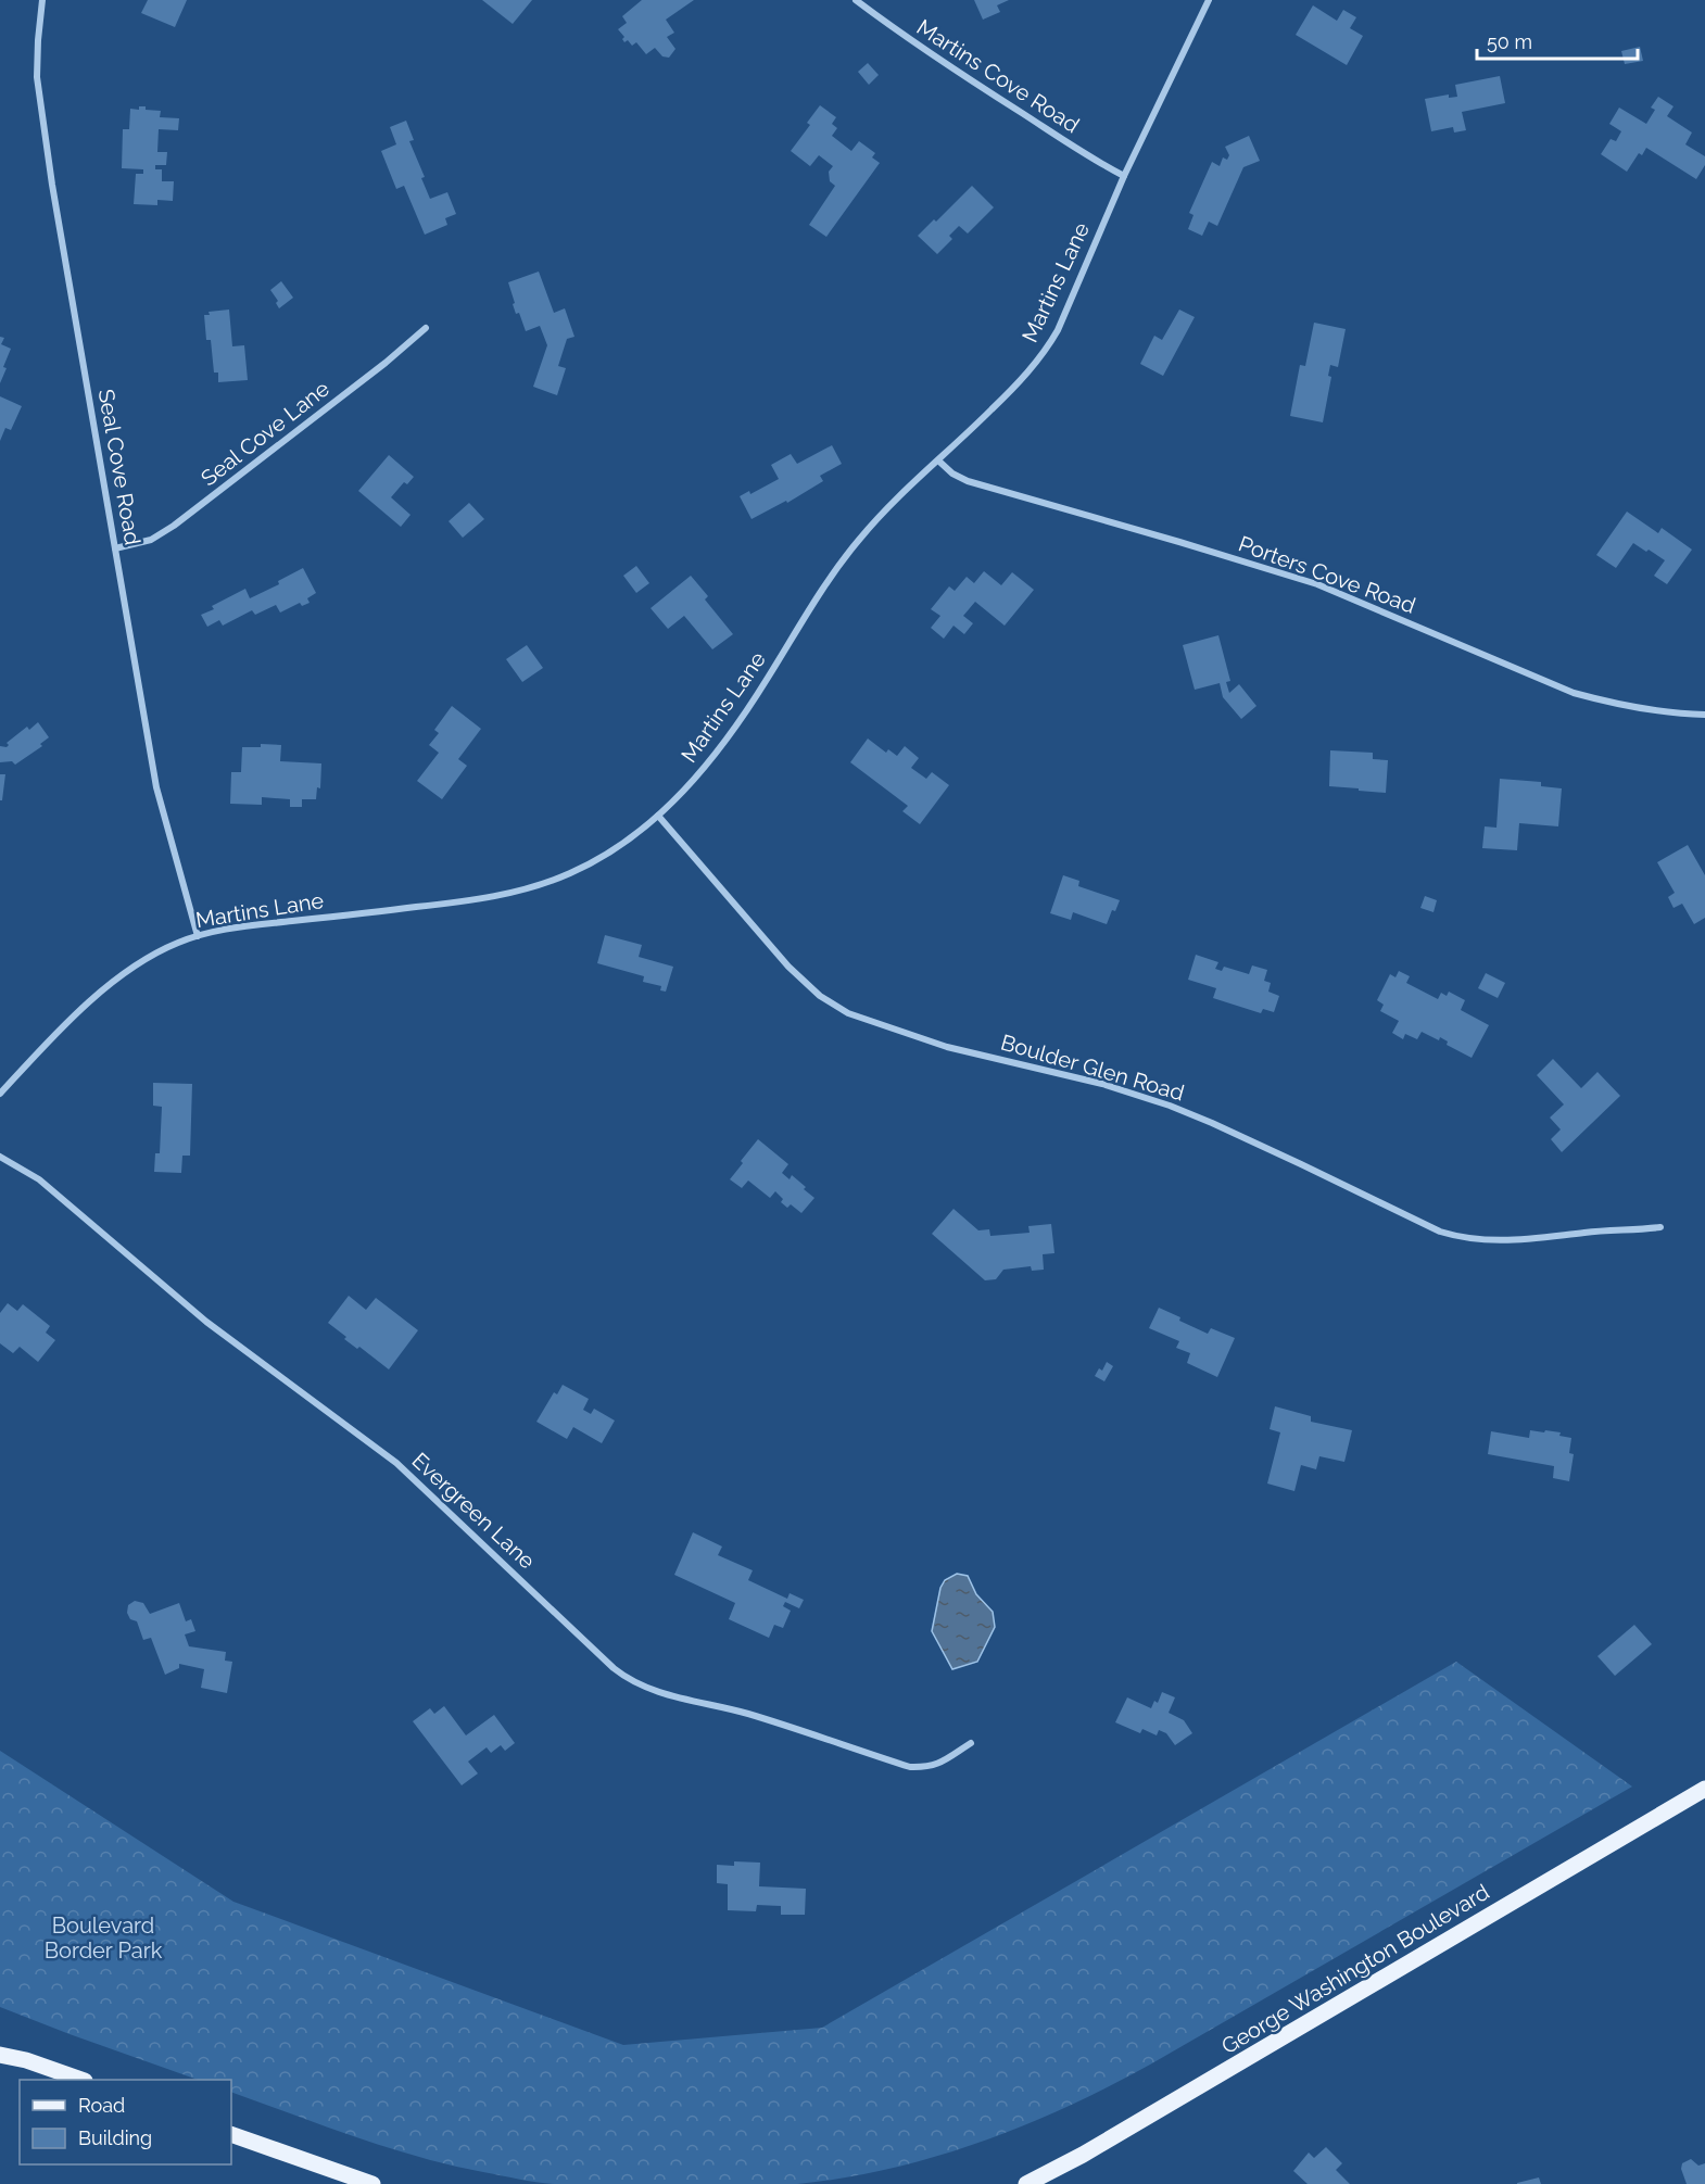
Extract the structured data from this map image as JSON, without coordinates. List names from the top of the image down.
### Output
{
  "streets": {
    "main road": ["George Washington Boulevard"],
    "street": [
      "Martins Cove Road",
      "Martins Lane",
      "Seal Cove Lane",
      "Seal Cove Road",
      "Porters Cove Road",
      "Boulder Glen Road",
      "Evergreen Lane"
    ]
  },
  "crossings": [
    ["Martins Cove Road", "Martins Lane"],
    ["Martins Lane", "Seal Cove Road"],
    ["Martins Lane", "Porters Cove Road"],
    ["Martins Lane", "Boulder Glen Road"],
    ["Seal Cove Lane", "Seal Cove Road"]
  ],
  "parks": ["Boulevard Border Park"],
  "legend": ["Road", "Building"],
  "scale_bar": "50 m"
}
